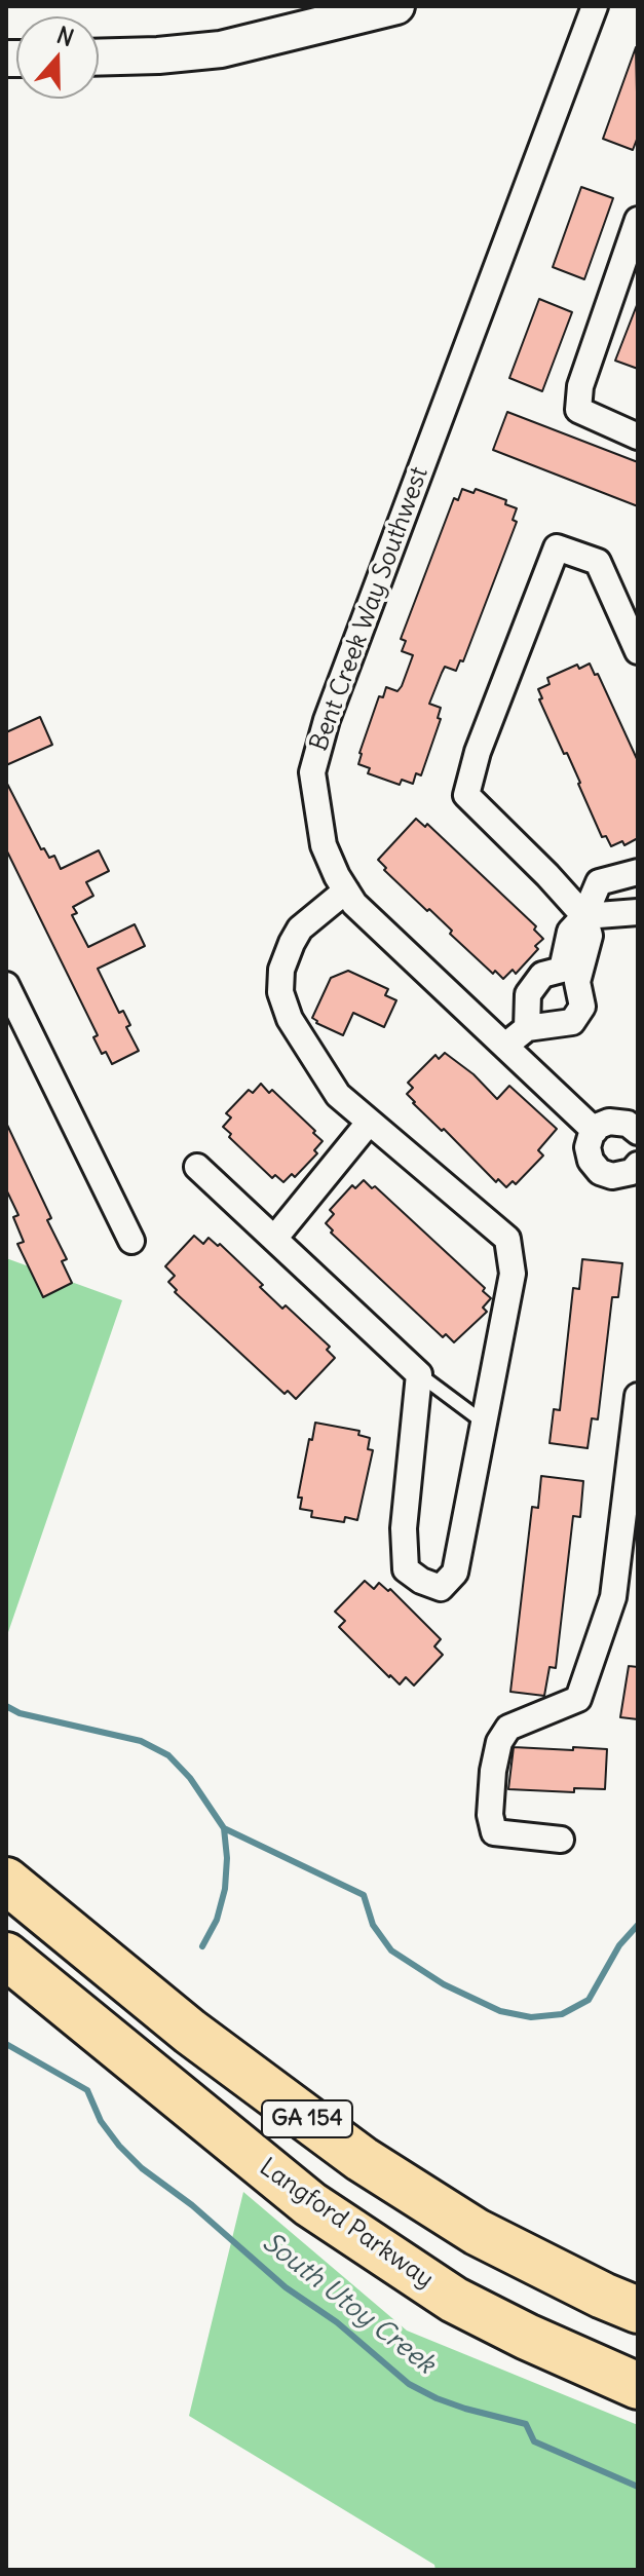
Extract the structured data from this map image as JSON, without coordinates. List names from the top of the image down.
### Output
{
  "streets": {
    "highway": ["GA 154", "Langford Parkway"],
    "street": ["Bent Creek Way Southwest"]
  },
  "water": ["South Utoy Creek"],
  "north": "top"
}
